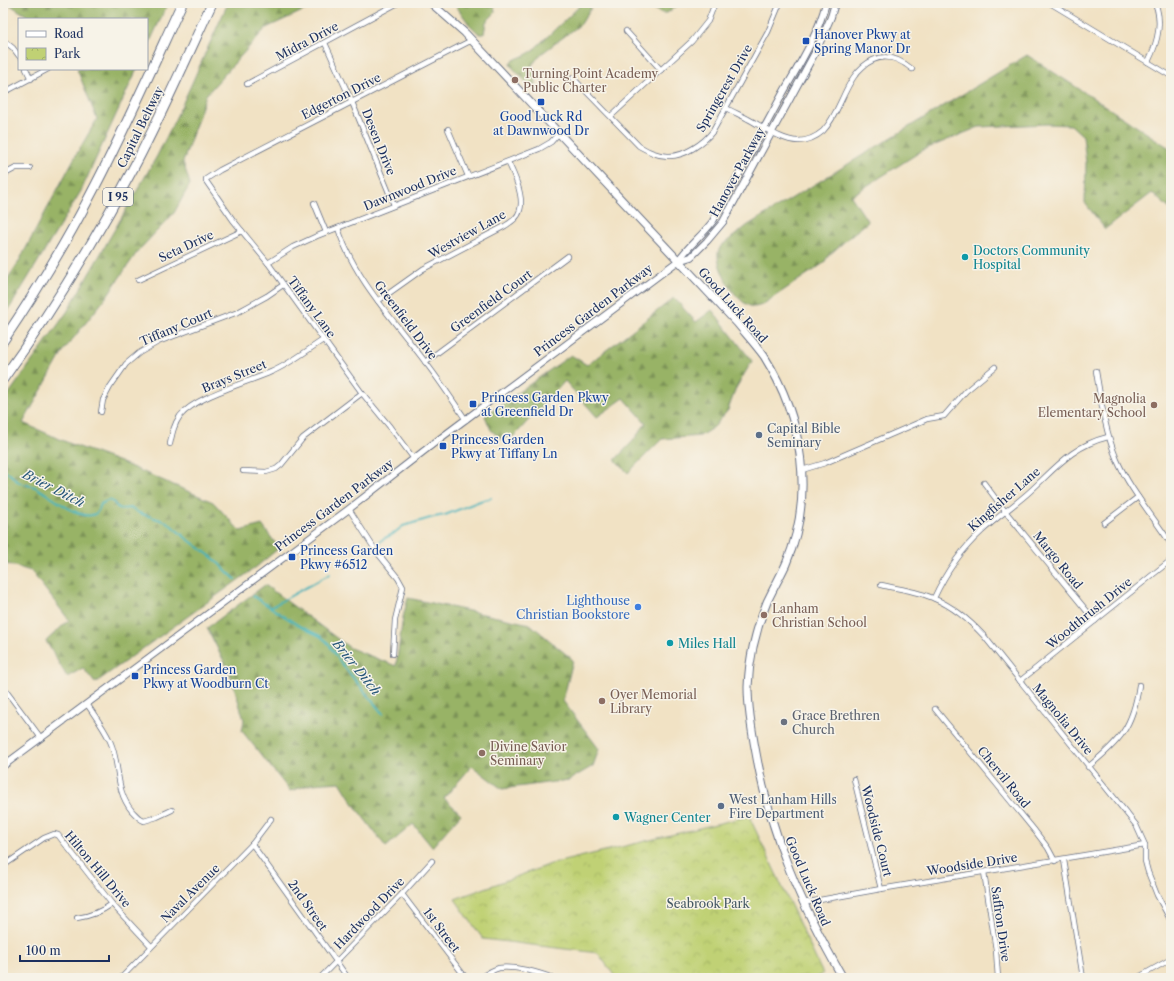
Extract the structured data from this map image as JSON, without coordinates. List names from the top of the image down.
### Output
{
  "streets": {
    "highway": ["Capital Beltway", "I 95"],
    "main road": ["Good Luck Road"],
    "street": [
      "Midra Drive",
      "Springcrest Drive",
      "Edgerton Drive",
      "Desen Drive",
      "Hanover Parkway",
      "Dawnwood Drive",
      "Westview Lane",
      "Seta Drive",
      "Greenfield Court",
      "Tiffany Lane",
      "Princess Garden Parkway",
      "Greenfield Drive",
      "Tiffany Court",
      "Brays Street",
      "Kingfisher Lane",
      "Margo Road",
      "Woodthrush Drive",
      "Magnolia Drive",
      "Chervil Road",
      "Woodside Court",
      "Woodside Drive",
      "Hilton Hill Drive",
      "Naval Avenue",
      "2nd Street",
      "Hardwood Drive",
      "Saffron Drive",
      "1st Street"
    ]
  },
  "crossings": [
    ["Midra Drive", "Desen Drive"],
    ["Edgerton Drive", "Desen Drive"],
    ["Edgerton Drive", "Good Luck Road"],
    ["Edgerton Drive", "Tiffany Lane"],
    ["Desen Drive", "Dawnwood Drive"],
    ["Hanover Parkway", "Good Luck Road"],
    ["Hanover Parkway", "Princess Garden Parkway"],
    ["Dawnwood Drive", "Westview Lane"],
    ["Dawnwood Drive", "Good Luck Road"],
    ["Dawnwood Drive", "Tiffany Lane"],
    ["Dawnwood Drive", "Greenfield Drive"],
    ["Westview Lane", "Greenfield Drive"],
    ["Seta Drive", "Tiffany Lane"],
    ["Greenfield Court", "Greenfield Drive"],
    ["Good Luck Road", "Princess Garden Parkway"],
    ["Good Luck Road", "Woodside Drive"],
    ["Tiffany Lane", "Princess Garden Parkway"],
    ["Tiffany Lane", "Tiffany Court"],
    ["Tiffany Lane", "Brays Street"],
    ["Princess Garden Parkway", "Greenfield Drive"],
    ["Kingfisher Lane", "Margo Road"],
    ["Kingfisher Lane", "Magnolia Drive"],
    ["Margo Road", "Woodthrush Drive"],
    ["Woodthrush Drive", "Magnolia Drive"],
    ["Magnolia Drive", "Woodside Drive"],
    ["Chervil Road", "Woodside Drive"],
    ["Woodside Court", "Woodside Drive"],
    ["Woodside Drive", "Saffron Drive"],
    ["Hilton Hill Drive", "Naval Avenue"],
    ["Naval Avenue", "2nd Street"],
    ["2nd Street", "Hardwood Drive"],
    ["Hardwood Drive", "1st Street"]
  ],
  "water": ["Brier Ditch"],
  "parks": ["Seabrook Park"],
  "places": {
    "transit": [
      "Hanover Pkwy at Spring Manor Dr",
      "Good Luck Rd at Dawnwood Dr",
      "Princess Garden Pkwy at Greenfield Dr",
      "Princess Garden Pkwy at Tiffany Ln",
      "Princess Garden Pkwy #6512",
      "Princess Garden Pkwy at Woodburn Ct"
    ],
    "other": [
      "Turning Point Academy Public Charter",
      "Doctors Community Hospital",
      "Magnolia Elementary School",
      "Capital Bible Seminary",
      "Lighthouse Christian Bookstore",
      "Lanham Christian School",
      "Miles Hall",
      "Oyer Memorial Library",
      "Grace Brethren Church",
      "Divine Savior Seminary",
      "West Lanham Hills Fire Department",
      "Wagner Center"
    ]
  },
  "legend": ["Road", "Park"],
  "scale_bar": "100 m"
}
